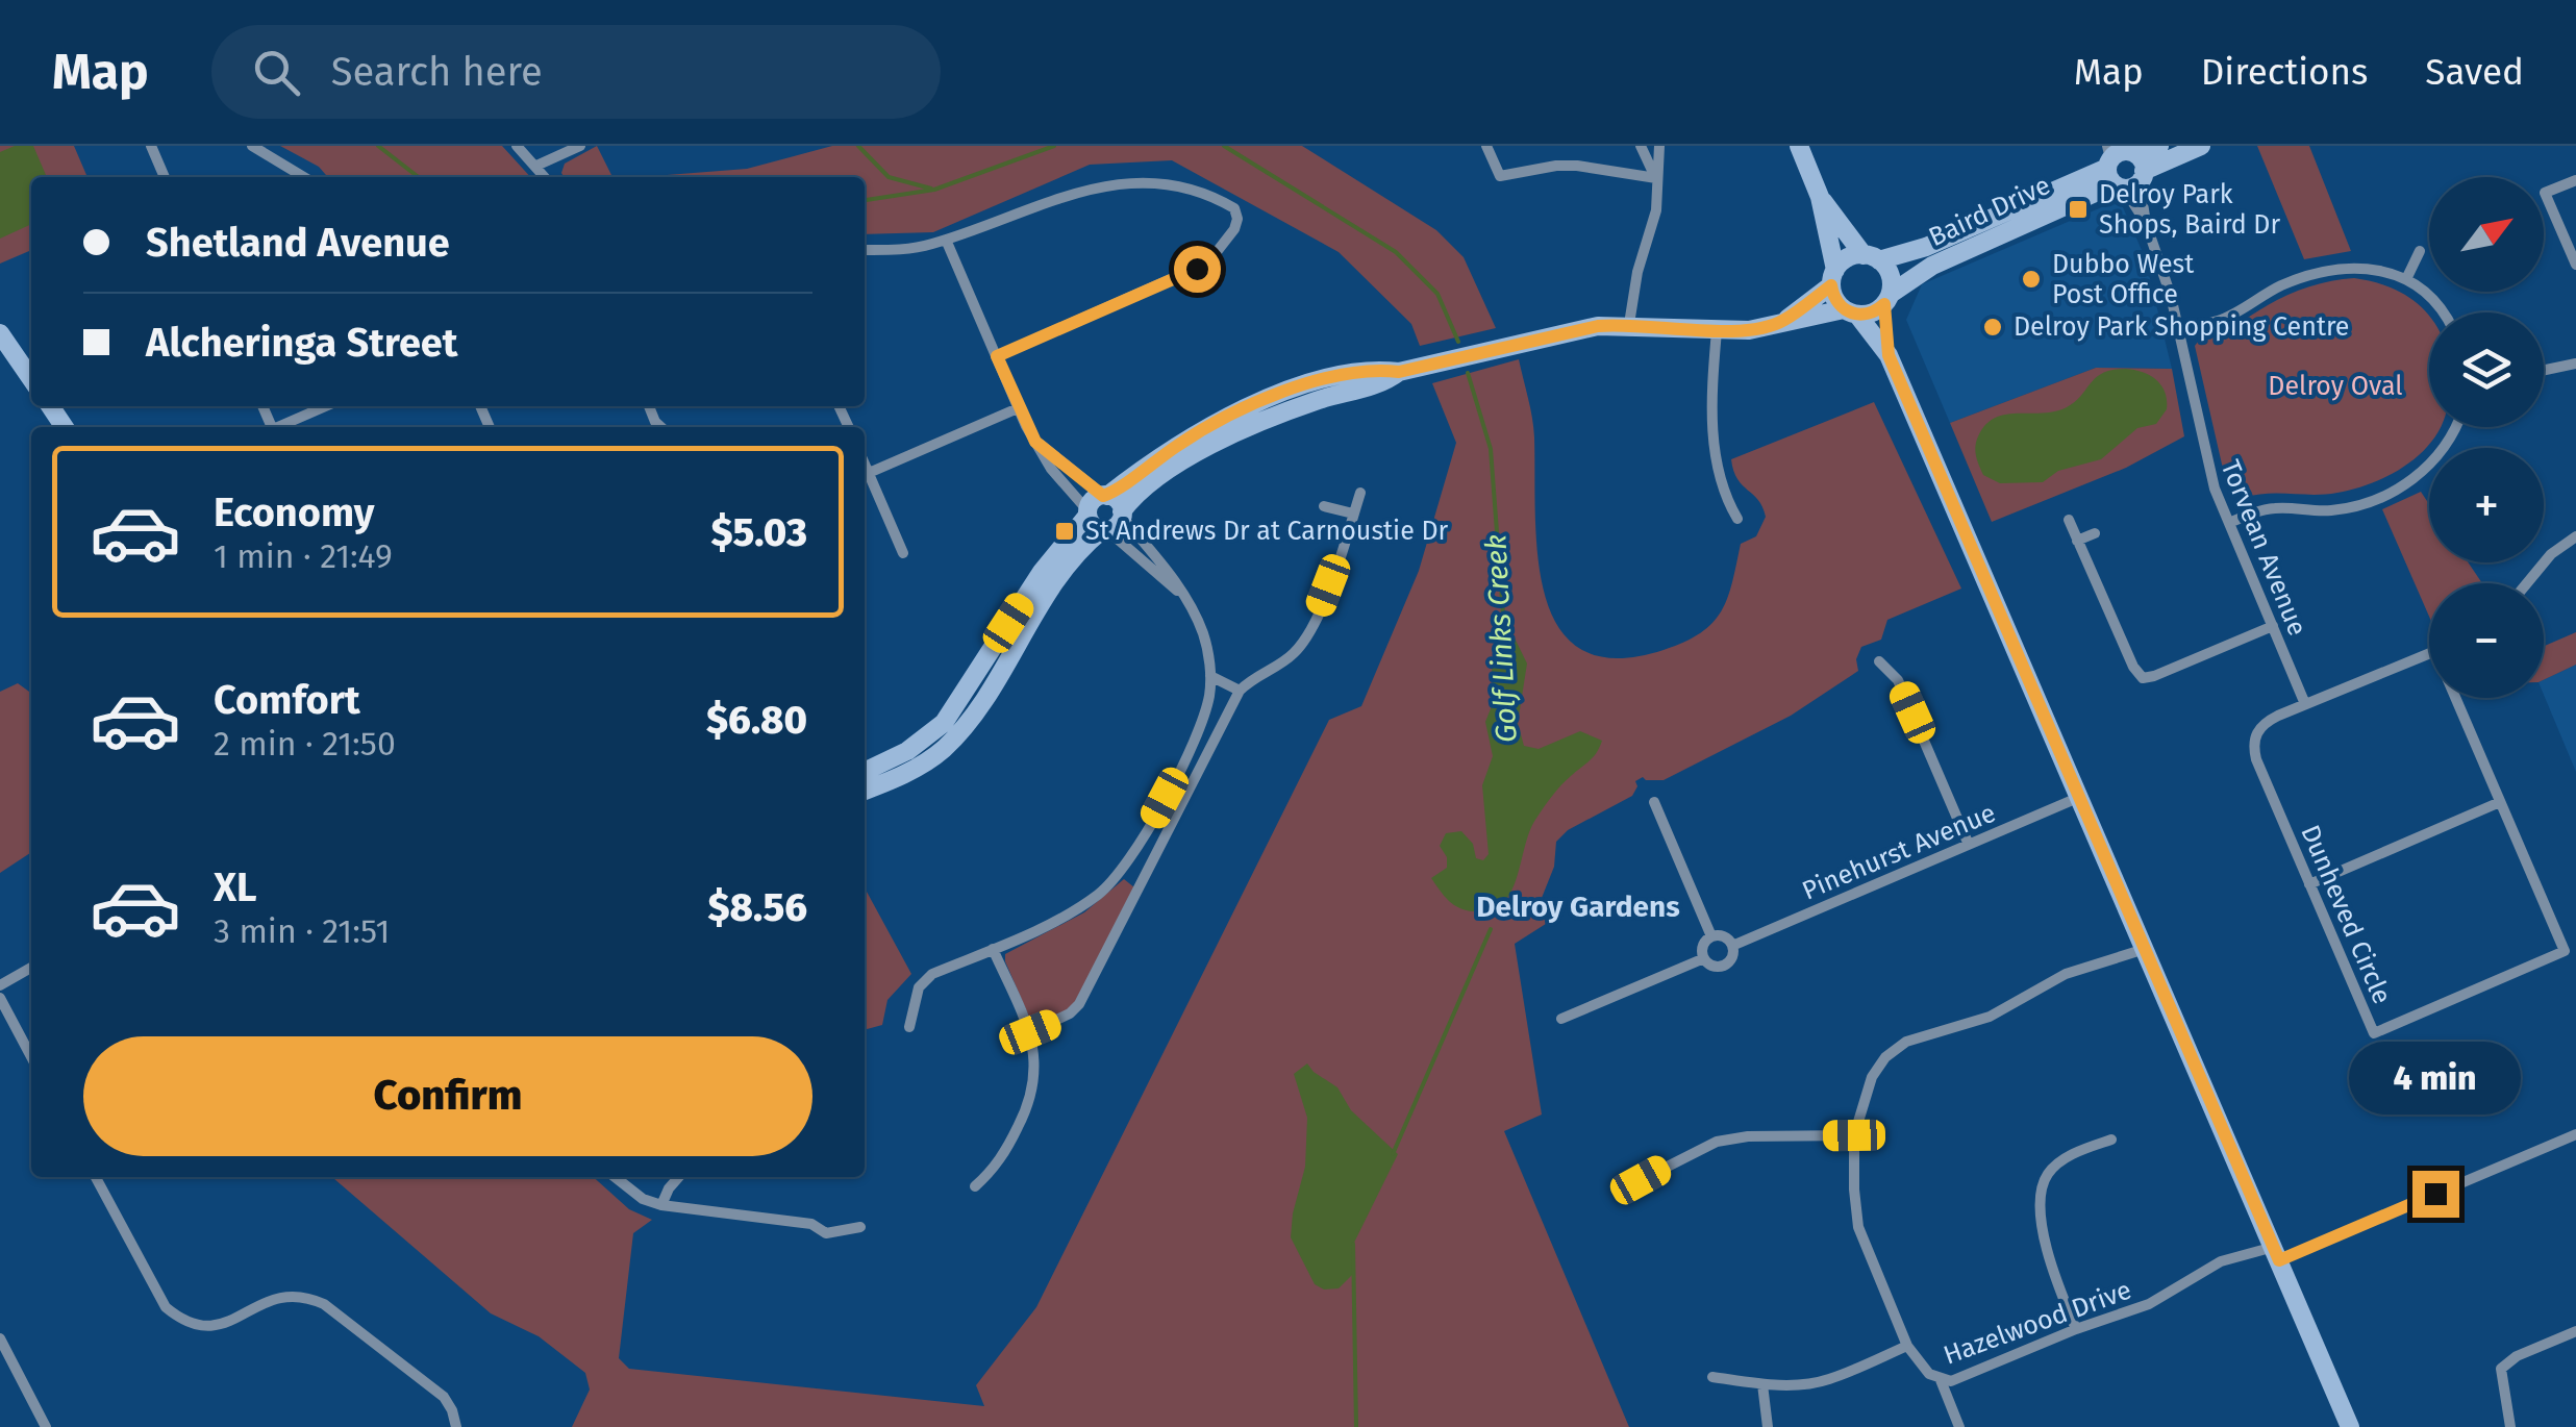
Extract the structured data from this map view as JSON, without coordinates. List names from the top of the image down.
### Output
{
  "streets": {
    "street": [
      "Baird Drive",
      "Torvean Avenue",
      "Pinehurst Avenue",
      "Dunheved Circle",
      "Hazelwood Drive"
    ]
  },
  "crossings": [
    ["Baird Drive", "Torvean Avenue"],
    ["Torvean Avenue", "Dunheved Circle"]
  ],
  "districts": ["Delroy Gardens"],
  "water": ["Golf Links Creek"],
  "parks": ["Delroy Oval"],
  "places": {
    "transit": ["Delroy Park Shops, Baird Dr", "St Andrews Dr at Carnoustie Dr"],
    "other": ["Dubbo West Post Office", "Delroy Park Shopping Centre"]
  },
  "north": "top right",
  "page": {
    "header": "Map",
    "search": "Search here",
    "nav": ["Map", "Directions", "Saved"],
    "map_buttons": ["+", "−"],
    "banner": ["Shetland Avenue", "Alcheringa Street"],
    "list": [
      {
        "name": "Economy",
        "note": "1 min · 21:49",
        "value": "$5.03"
      },
      {
        "name": "Comfort",
        "note": "2 min · 21:50",
        "value": "$6.80"
      },
      {
        "name": "XL",
        "note": "3 min · 21:51",
        "value": "$8.56"
      }
    ],
    "buttons": "Confirm",
    "bubble": "4 min"
  }
}
